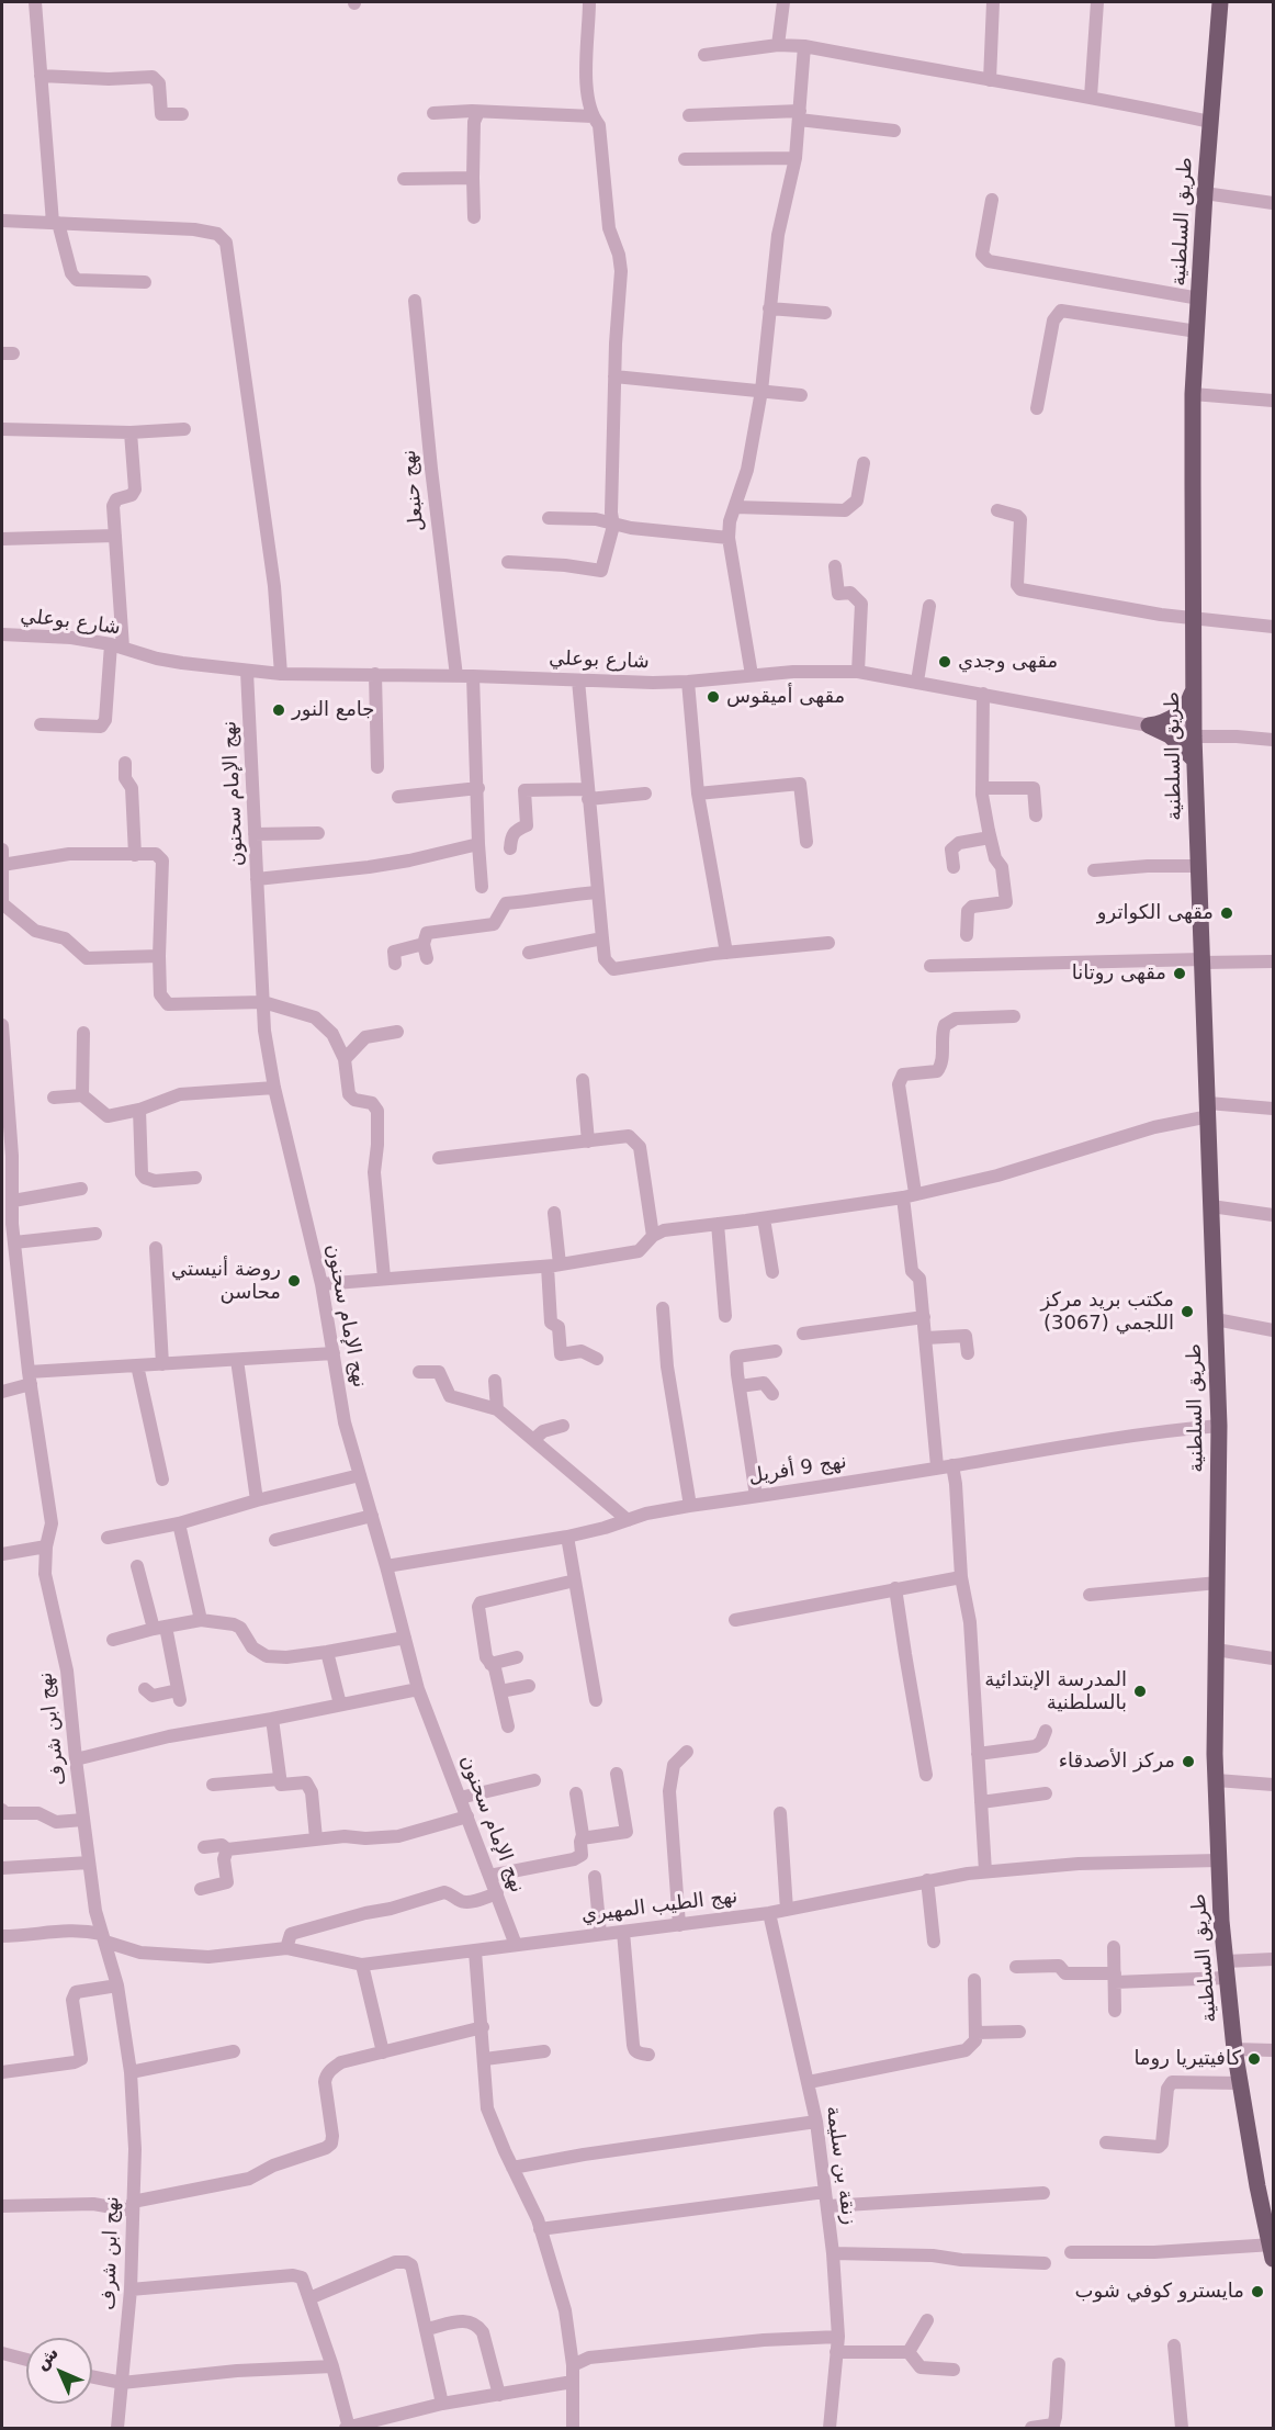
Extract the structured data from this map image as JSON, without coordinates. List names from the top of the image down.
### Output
{
  "streets": {
    "main road": ["طريق السلطنية"],
    "street": [
      "نهج حنبعل",
      "شارع بوعلي",
      "نهج الإمام سحنون",
      "نهج 9 أفريل",
      "نهج ابن شرف",
      "نهج الطيب المهيري",
      "زنقة بن سليمة"
    ]
  },
  "crossings": [
    ["طريق السلطنية", "شارع بوعلي"],
    ["طريق السلطنية", "نهج 9 أفريل"],
    ["طريق السلطنية", "نهج الطيب المهيري"],
    ["نهج حنبعل", "شارع بوعلي"],
    ["شارع بوعلي", "نهج الإمام سحنون"],
    ["نهج الإمام سحنون", "نهج 9 أفريل"],
    ["نهج الإمام سحنون", "نهج الطيب المهيري"],
    ["نهج ابن شرف", "نهج الطيب المهيري"],
    ["نهج الطيب المهيري", "زنقة بن سليمة"]
  ],
  "places": [
    "مقهى وجدي",
    "مقهى أميقوس",
    "جامع النور",
    "مقهى الكواترو",
    "مقهى روتانا",
    "روضة أنيستي محاسن",
    "مكتب بريد مركز اللجمي (3067)",
    "المدرسة الإبتدائية بالسلطنية",
    "مركز الأصدقاء",
    "كافيتيريا روما",
    "مايسترو كوفي شوب"
  ],
  "north": "top left"
}
